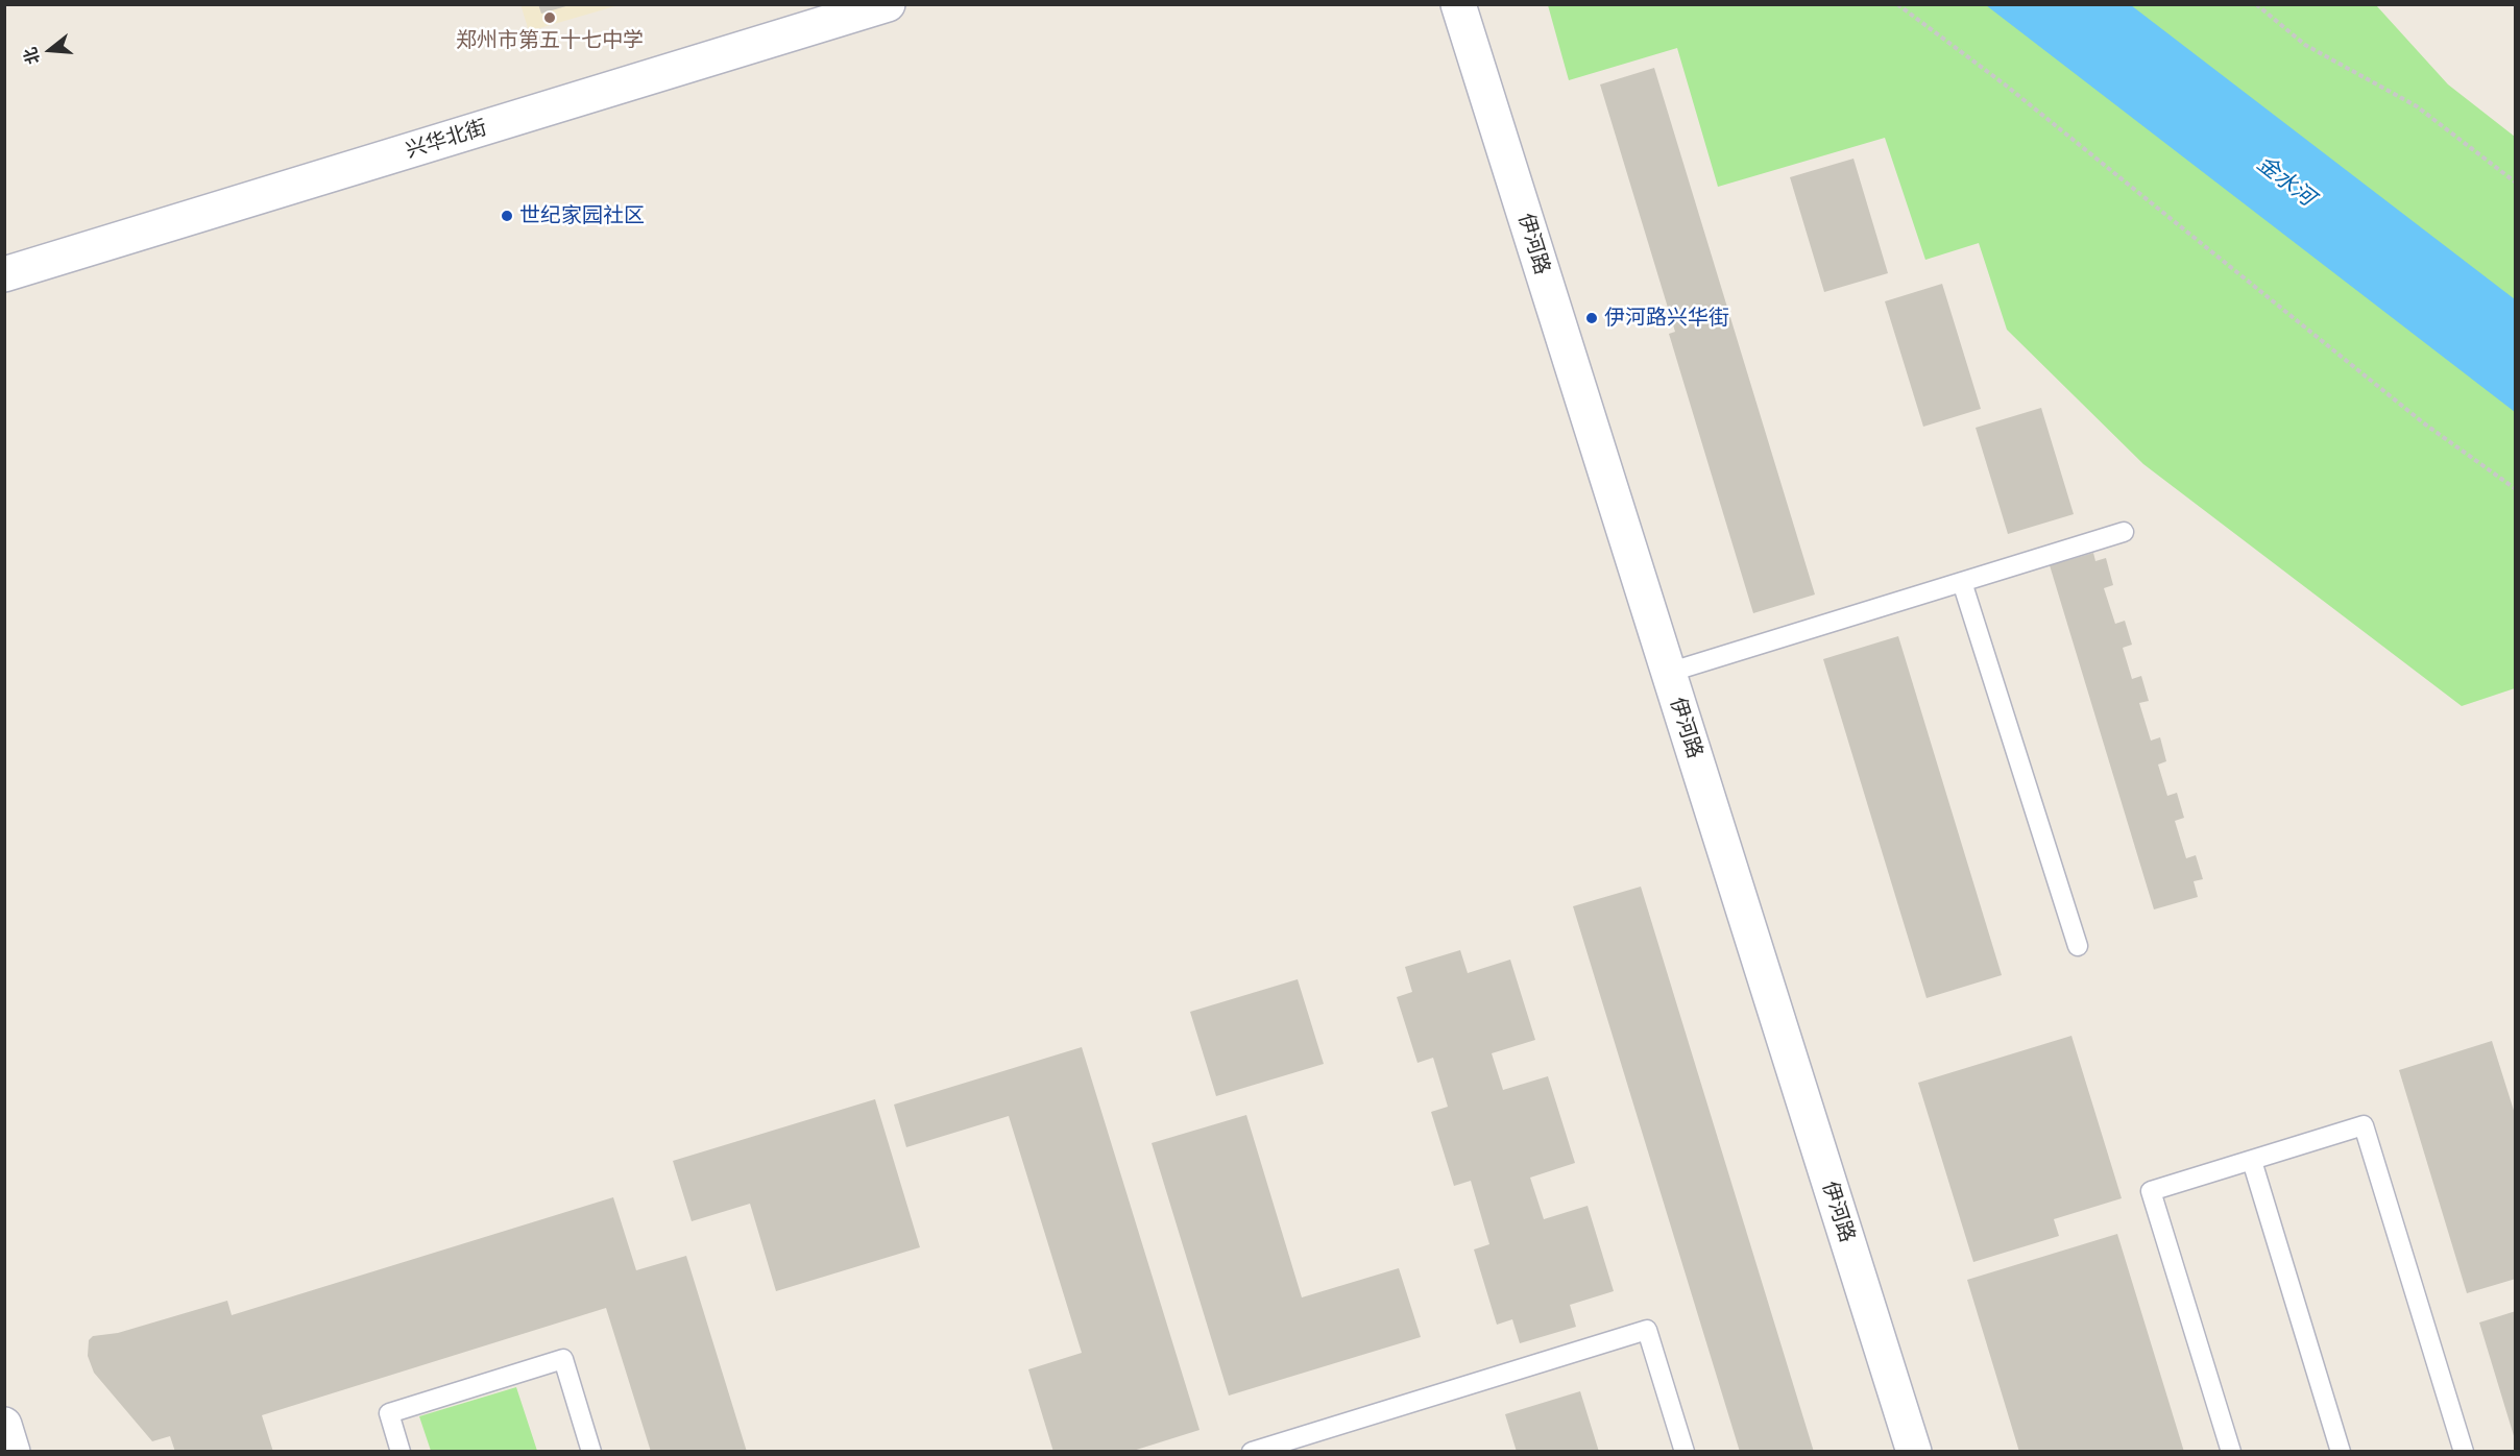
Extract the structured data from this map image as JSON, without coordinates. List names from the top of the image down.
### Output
{
  "streets": {
    "street": ["兴华北街", "伊河路"]
  },
  "water": ["金水河"],
  "places": ["郑州市第五十七中学", "世纪家园社区", "伊河路兴华街"],
  "north": "left"
}
